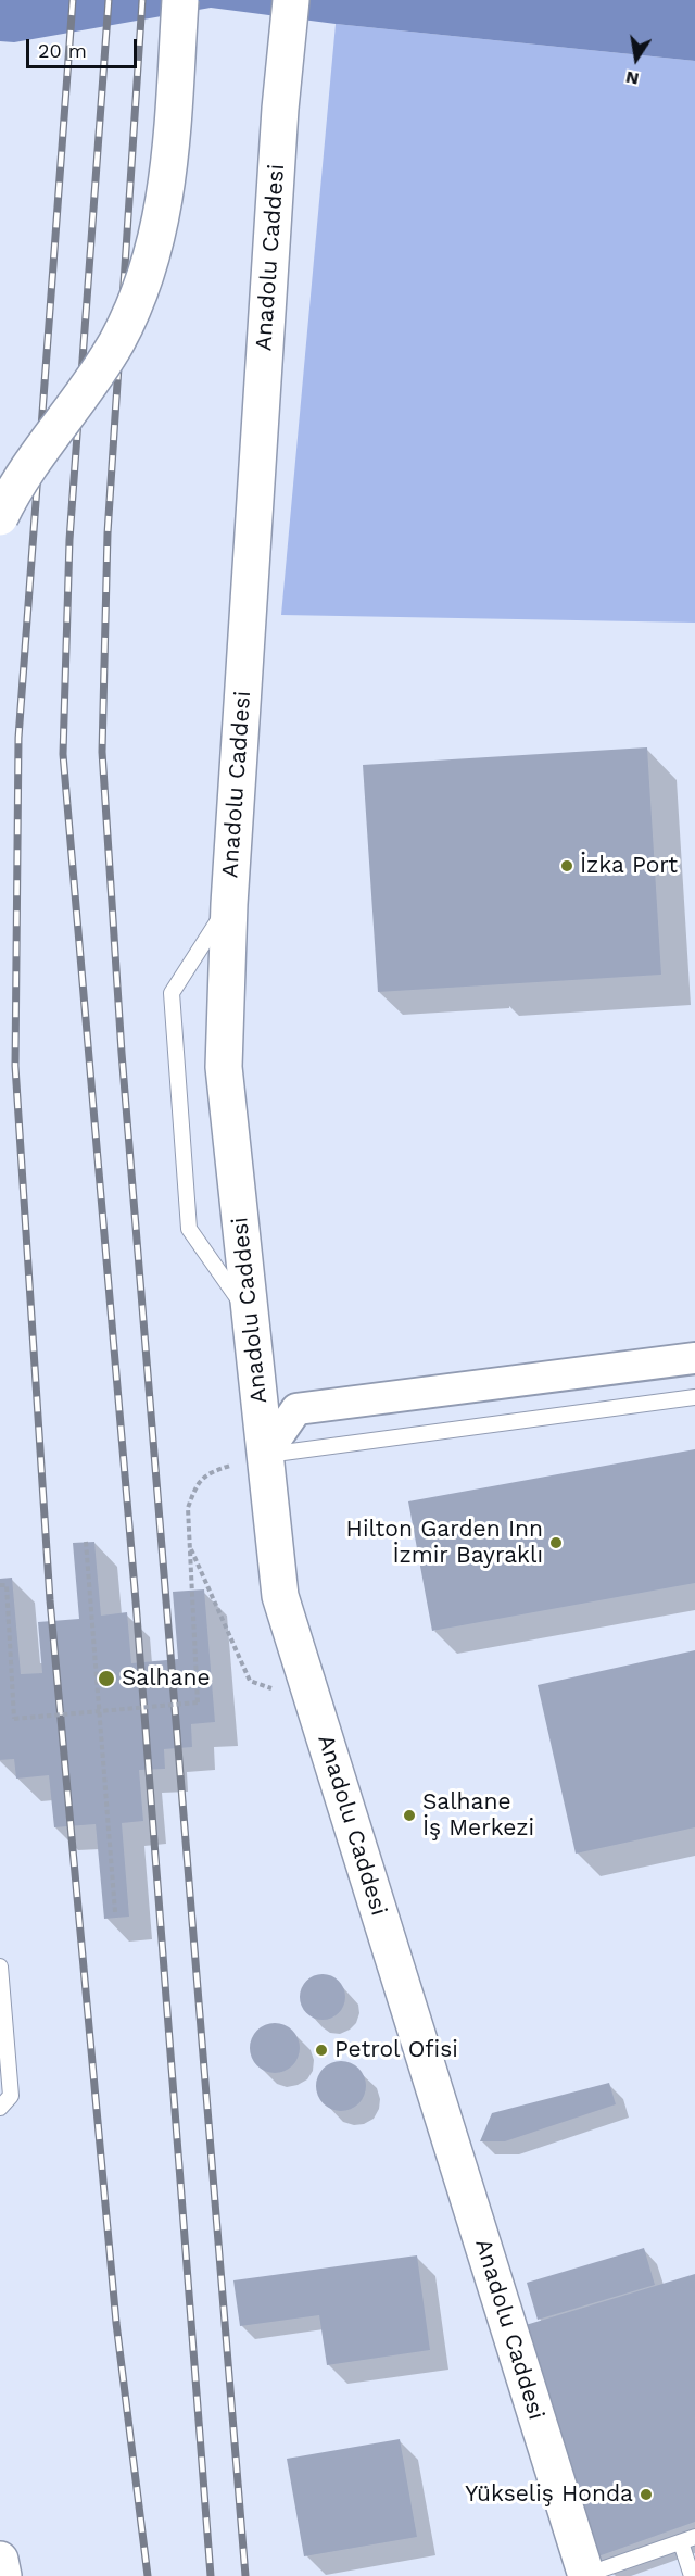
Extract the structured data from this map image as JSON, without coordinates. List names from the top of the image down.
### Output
{
  "streets": {
    "main road": ["Anadolu Caddesi"]
  },
  "places": [
    "İzka Port",
    "Hilton Garden Inn İzmir Bayraklı",
    "Salhane",
    "Salhane İş Merkezi",
    "Petrol Ofisi",
    "Yükseliş Honda"
  ],
  "scale_bar": "20 m",
  "north": "bottom"
}
